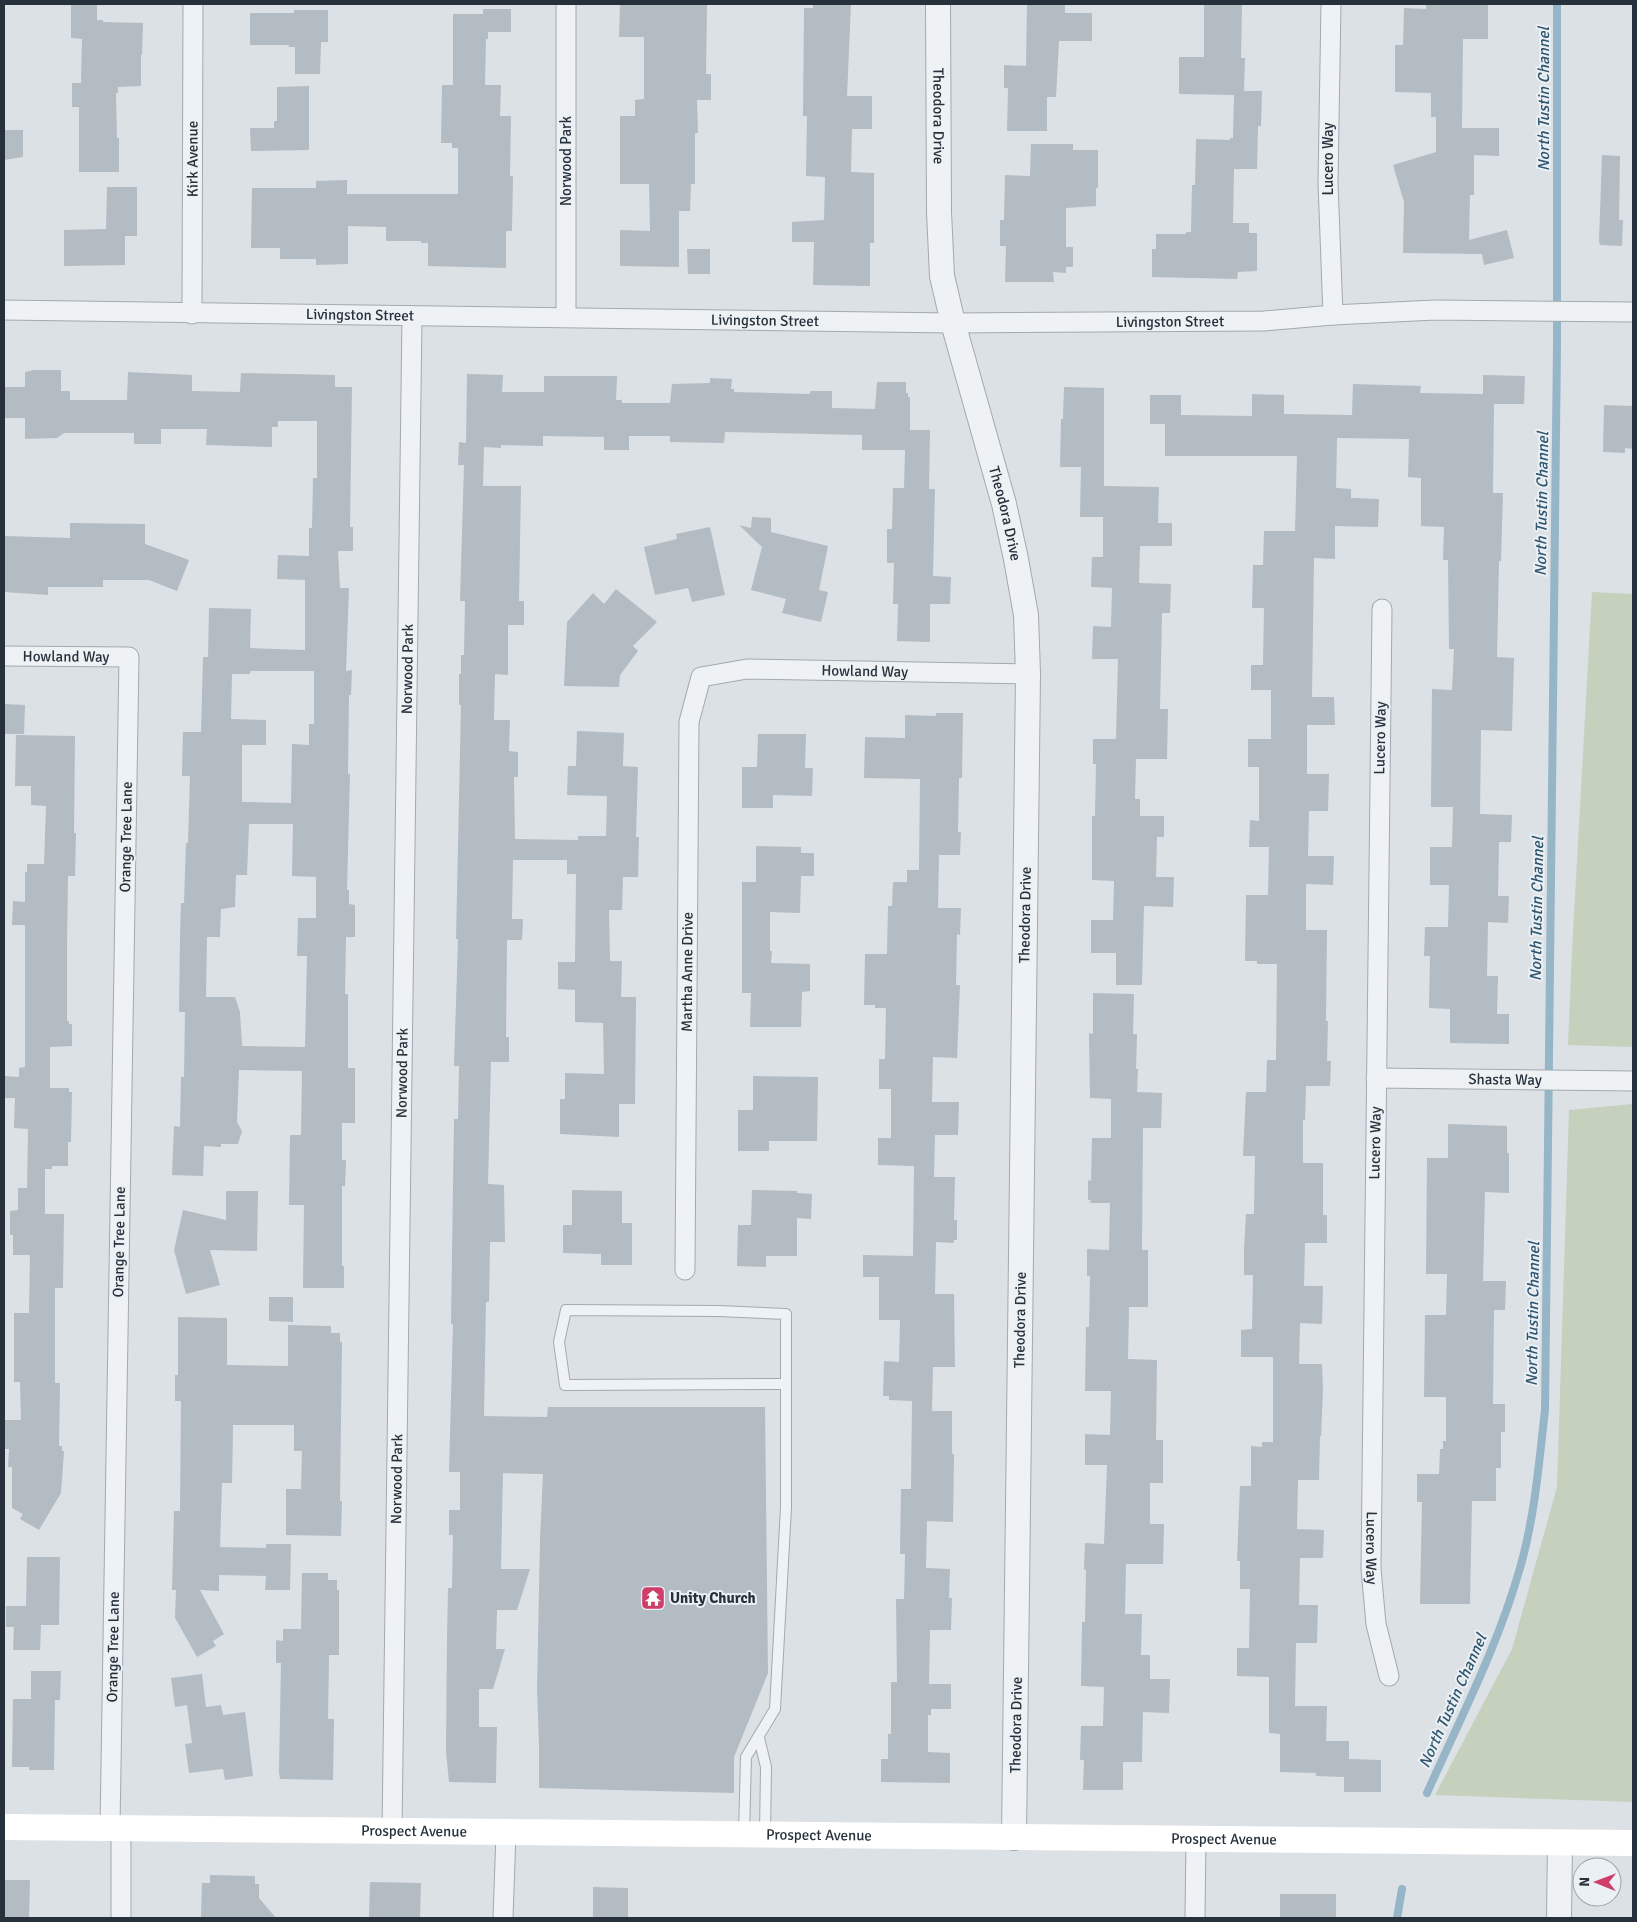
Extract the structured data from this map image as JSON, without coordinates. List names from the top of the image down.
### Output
{
  "streets": {
    "main road": ["Prospect Avenue"],
    "street": [
      "Theodora Drive",
      "Kirk Avenue",
      "Lucero Way",
      "Norwood Park",
      "Livingston Street",
      "Howland Way",
      "Orange Tree Lane",
      "Martha Anne Drive",
      "Shasta Way"
    ]
  },
  "crossings": [
    ["Theodora Drive", "Livingston Street"],
    ["Theodora Drive", "Howland Way"],
    ["Theodora Drive", "Prospect Avenue"],
    ["Kirk Avenue", "Livingston Street"],
    ["Lucero Way", "Livingston Street"],
    ["Lucero Way", "Shasta Way"],
    ["Norwood Park", "Livingston Street"],
    ["Norwood Park", "Prospect Avenue"],
    ["Howland Way", "Orange Tree Lane"],
    ["Howland Way", "Martha Anne Drive"],
    ["Orange Tree Lane", "Prospect Avenue"]
  ],
  "water": ["North Tustin Channel"],
  "places": {
    "temple": ["Unity Church"]
  },
  "north": "left"
}
